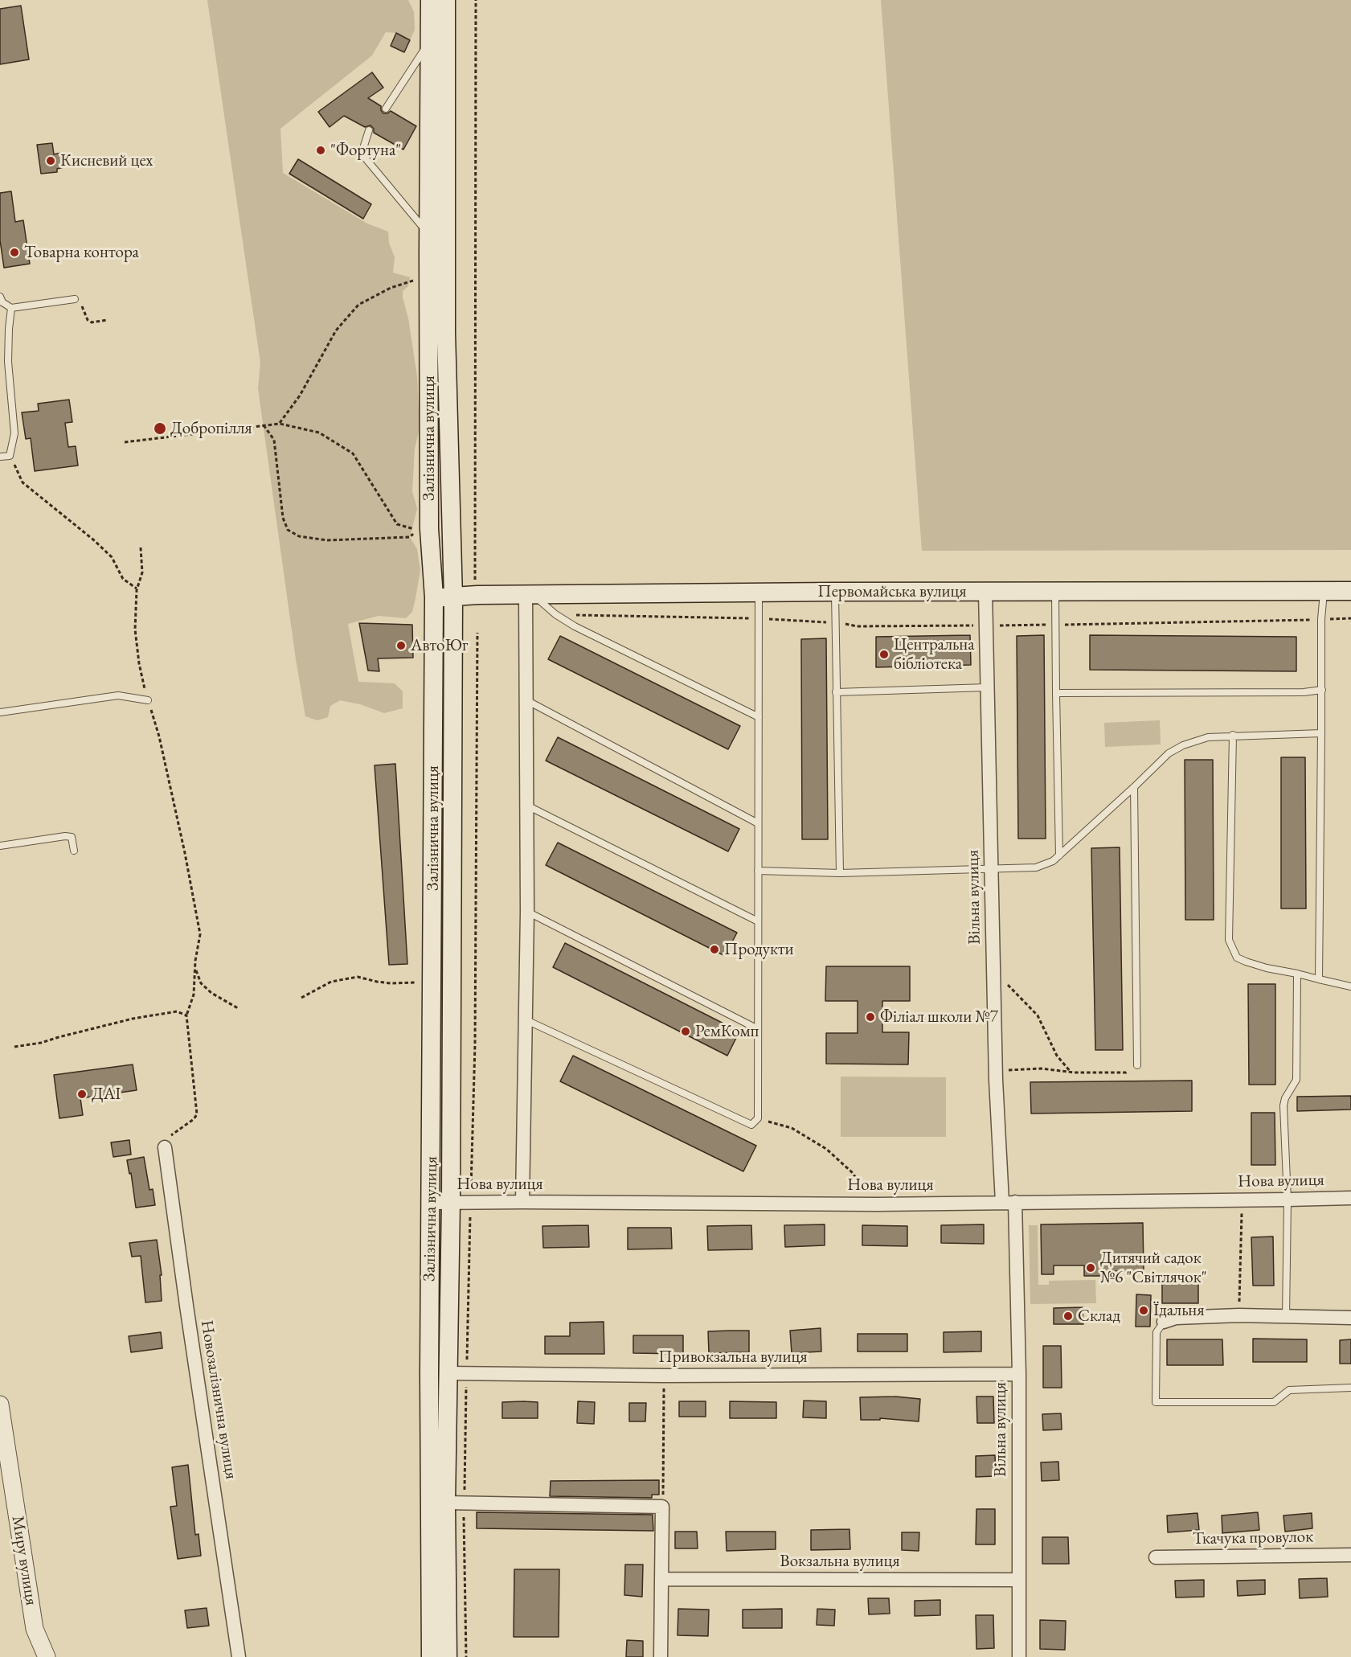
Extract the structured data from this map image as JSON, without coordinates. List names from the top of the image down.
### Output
{
  "streets": {
    "main road": ["Залізнична вулиця", "Первомайська вулиця"],
    "street": [
      "Вільна вулиця",
      "Нова вулиця",
      "Привокзальна вулиця",
      "Новозалізнична вулиця",
      "Ткачука провулок",
      "Миру вулиця",
      "Вокзальна вулиця"
    ]
  },
  "crossings": [
    ["Залізнична вулиця", "Первомайська вулиця"],
    ["Залізнична вулиця", "Нова вулиця"],
    ["Залізнична вулиця", "Привокзальна вулиця"],
    ["Первомайська вулиця", "Вільна вулиця"],
    ["Вільна вулиця", "Нова вулиця"],
    ["Вільна вулиця", "Привокзальна вулиця"],
    ["Вільна вулиця", "Вокзальна вулиця"]
  ],
  "places": [
    "\"Фортуна\"",
    "Кисневий цех",
    "Товарна контора",
    "Добропілля",
    "АвтоЮг",
    "Центральна бібліотека",
    "Продукти",
    "Філіал школи №7",
    "РемКомп",
    "ДАІ",
    "Дитячий садок №6 \"Світлячок\"",
    "Їдальня",
    "Склад"
  ]
}
